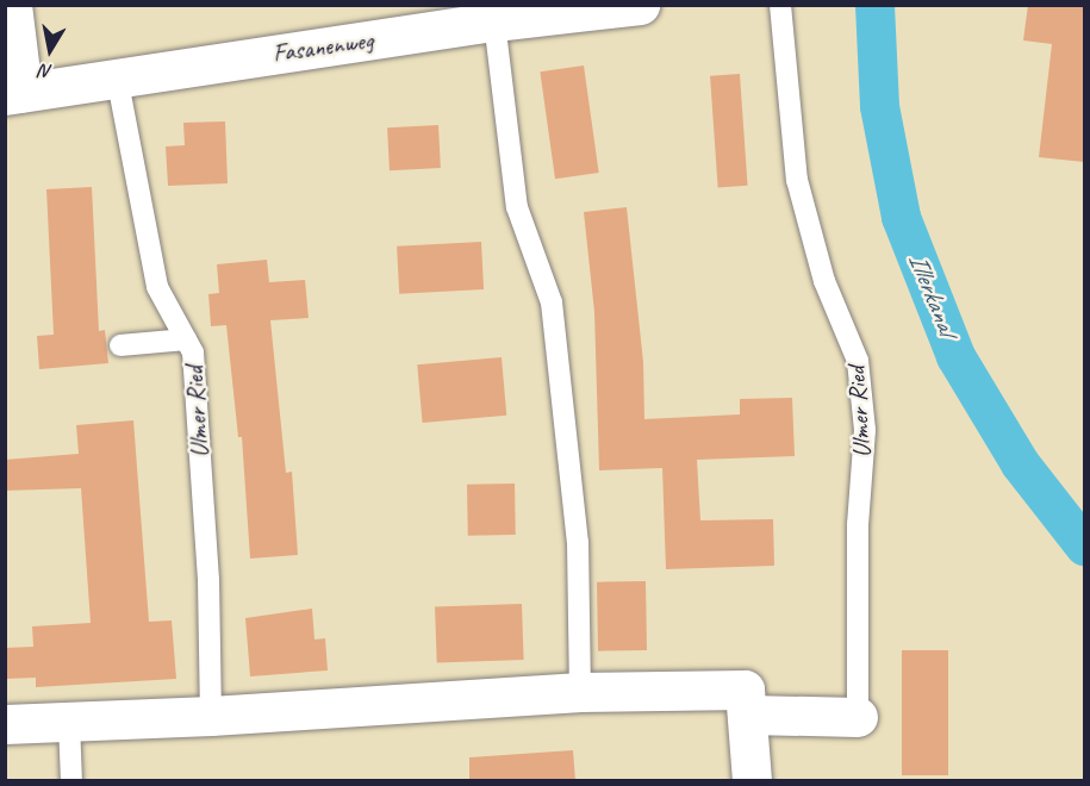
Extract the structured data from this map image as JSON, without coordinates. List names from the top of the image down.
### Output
{
  "streets": {
    "street": ["Fasanenweg", "Ulmer Ried"]
  },
  "crossings": [
    ["Fasanenweg", "Ulmer Ried"]
  ],
  "water": ["Illerkanal"],
  "north": "bottom"
}
